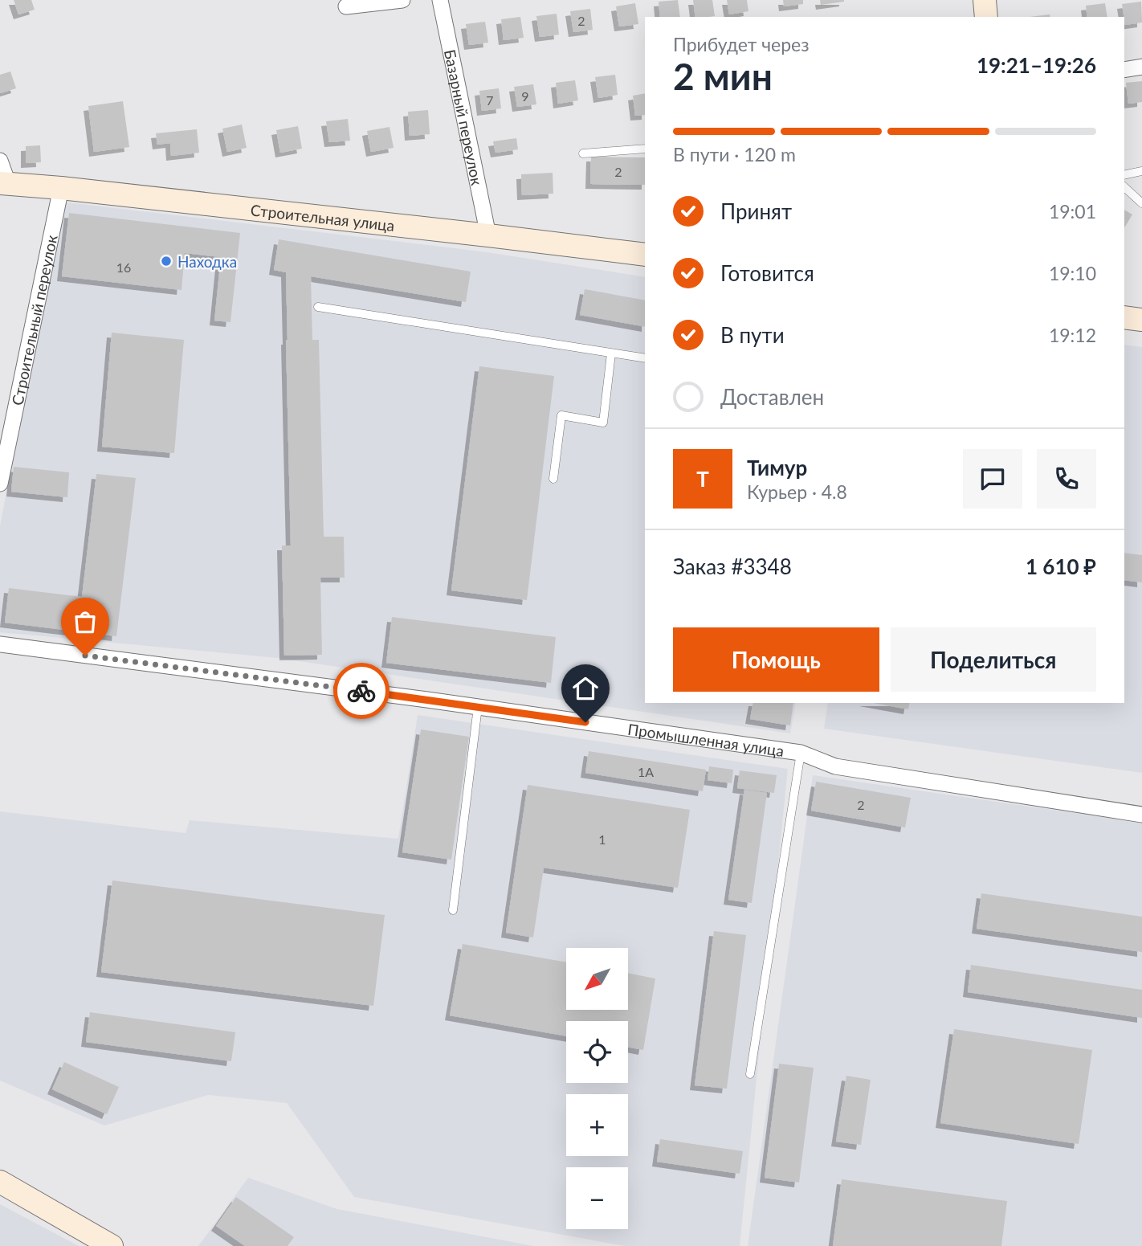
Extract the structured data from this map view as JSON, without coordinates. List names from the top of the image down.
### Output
{
  "streets": {
    "main road": ["Строительная улица"],
    "street": ["Базарный переулок", "Строительный переулок", "Промышленная улица"]
  },
  "crossings": [
    ["Базарный переулок", "Строительная улица"],
    ["Строительная улица", "Строительный переулок"]
  ],
  "places": ["Находка"],
  "house_numbers": [
    "2",
    "9",
    "7",
    "2",
    "16",
    "1А",
    "2",
    "1"
  ],
  "north": "bottom left",
  "page": {
    "heading": ["2 мин", "Прибудет через", "19:21–19:26"],
    "panel": [
      "Тимур",
      "Курьер · 4.8",
      "Заказ #3348",
      "1 610 ₽"
    ],
    "bar": "В пути · 120 m",
    "list": [
      ["Принят", "19:01"],
      ["Готовится", "19:10"],
      ["В пути", "19:12"],
      "Доставлен"
    ],
    "round": "Т",
    "buttons": ["Помощь", "Поделиться"],
    "map_buttons": ["+", "−"]
  }
}
